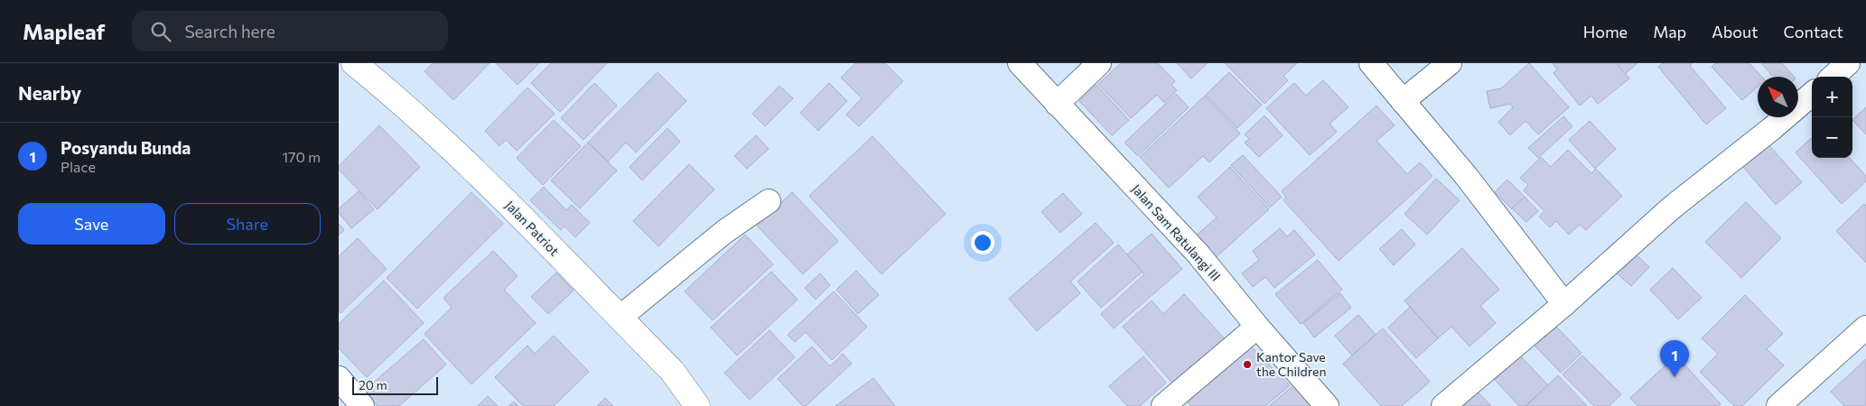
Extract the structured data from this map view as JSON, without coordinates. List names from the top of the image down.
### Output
{
  "streets": {
    "street": ["Jalan Patriot", "Jalan Sam Ratulangi III"]
  },
  "places": ["Kantor Save the Children"],
  "scale_bar": "20 m",
  "north": "top left",
  "page": {
    "header": "Mapleaf",
    "search": "Search here",
    "nav": [
      "Home",
      "Map",
      "About",
      "Contact"
    ],
    "heading": "Nearby",
    "map_buttons": ["+", "−"],
    "list": [
      {
        "mark": "1",
        "name": "Posyandu Bunda",
        "note": "Place",
        "value": "170 m"
      }
    ],
    "buttons": ["Save", "Share"],
    "pins": "1",
    "scale": "20 m"
  }
}
